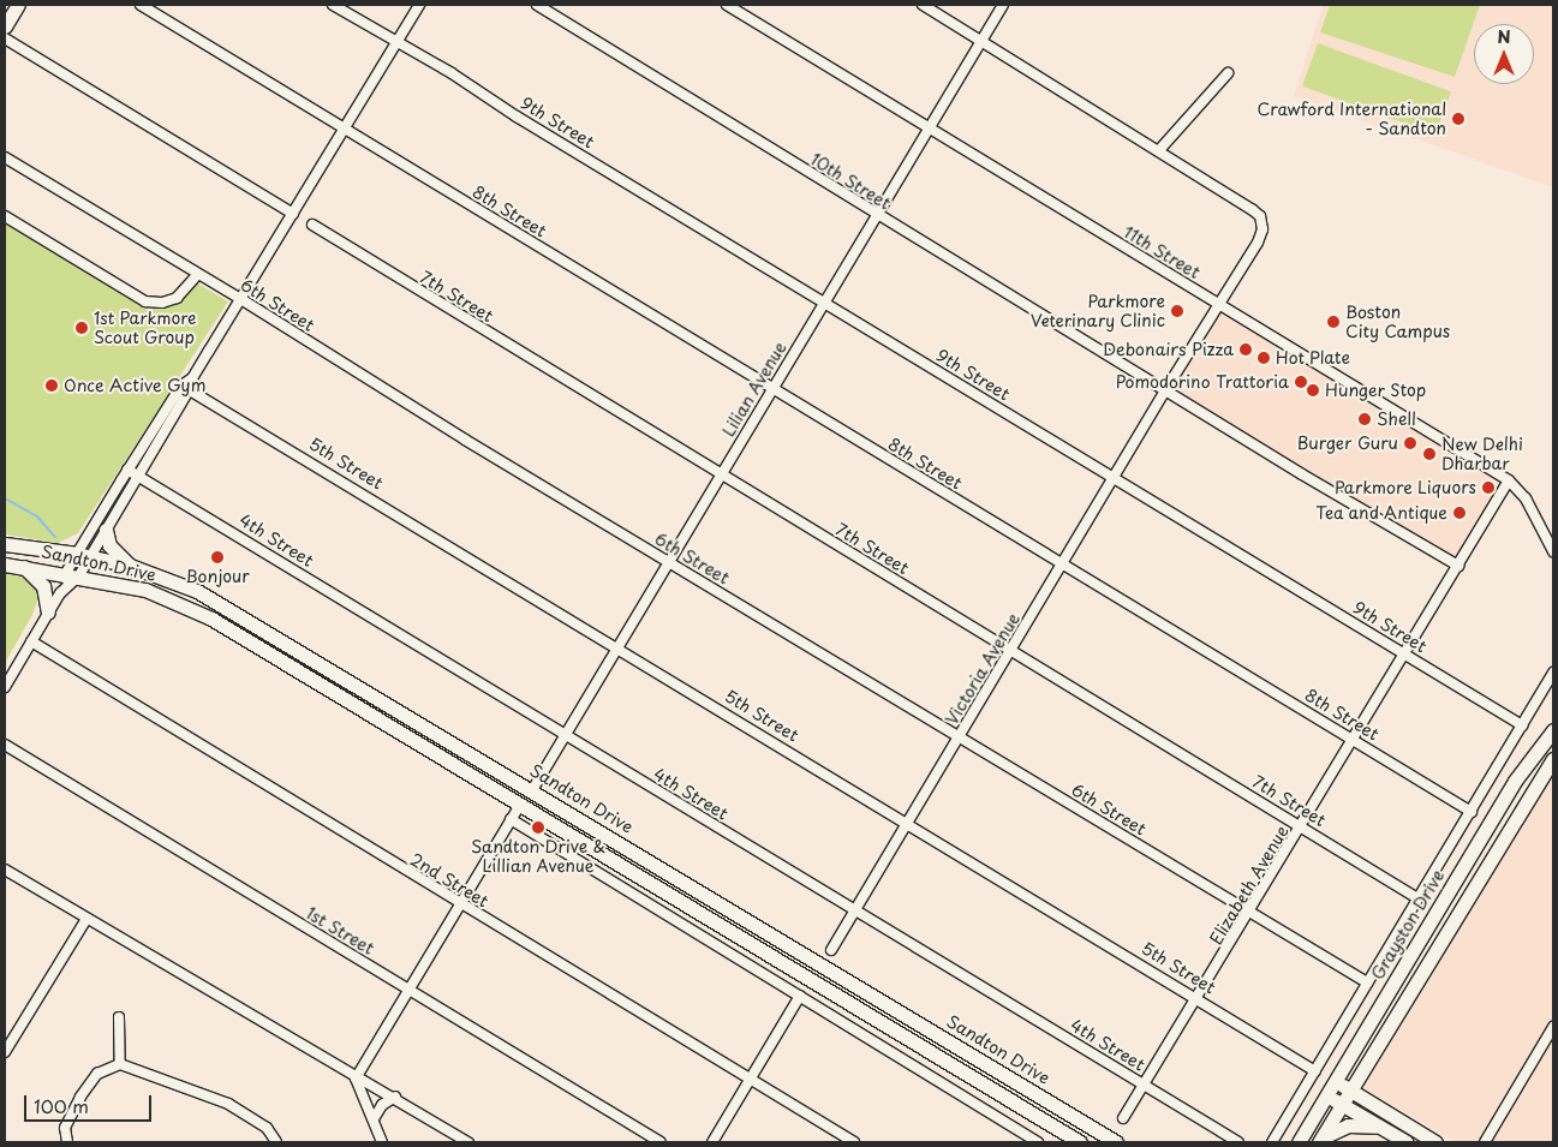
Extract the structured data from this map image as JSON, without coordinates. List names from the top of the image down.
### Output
{
  "streets": {
    "main road": ["Sandton Drive", "Grayston Drive"],
    "street": [
      "9th Street",
      "10th Street",
      "8th Street",
      "11th Street",
      "7th Street",
      "6th Street",
      "Lilian Avenue",
      "5th Street",
      "4th Street",
      "Victoria Avenue",
      "2nd Street",
      "Elizabeth Avenue",
      "1st Street"
    ]
  },
  "crossings": [
    ["9th Street", "Lilian Avenue"],
    ["9th Street", "Victoria Avenue"],
    ["9th Street", "Elizabeth Avenue"],
    ["10th Street", "Lilian Avenue"],
    ["10th Street", "Victoria Avenue"],
    ["8th Street", "Lilian Avenue"],
    ["8th Street", "Victoria Avenue"],
    ["8th Street", "Elizabeth Avenue"],
    ["11th Street", "Lilian Avenue"],
    ["11th Street", "Elizabeth Avenue"],
    ["7th Street", "Lilian Avenue"],
    ["7th Street", "Victoria Avenue"],
    ["7th Street", "Elizabeth Avenue"],
    ["6th Street", "Lilian Avenue"],
    ["6th Street", "Victoria Avenue"],
    ["6th Street", "Elizabeth Avenue"],
    ["Lilian Avenue", "5th Street"],
    ["Lilian Avenue", "4th Street"],
    ["Lilian Avenue", "Sandton Drive"],
    ["5th Street", "Victoria Avenue"],
    ["5th Street", "Elizabeth Avenue"],
    ["4th Street", "Victoria Avenue"],
    ["4th Street", "Elizabeth Avenue"]
  ],
  "places": [
    "Crawford International - Sandton",
    "Parkmore Veterinary Clinic",
    "Boston City Campus",
    "1st Parkmore Scout Group",
    "Debonairs Pizza",
    "Hot Plate",
    "Pomodorino Trattoria",
    "Once Active Gym",
    "Hunger Stop",
    "Shell",
    "Burger Guru",
    "New Delhi Dharbar",
    "Parkmore Liquors",
    "Tea and Antique",
    "Bonjour",
    "Sandton Drive & Lillian Avenue"
  ],
  "scale_bar": "100 m",
  "north": "top"
}
